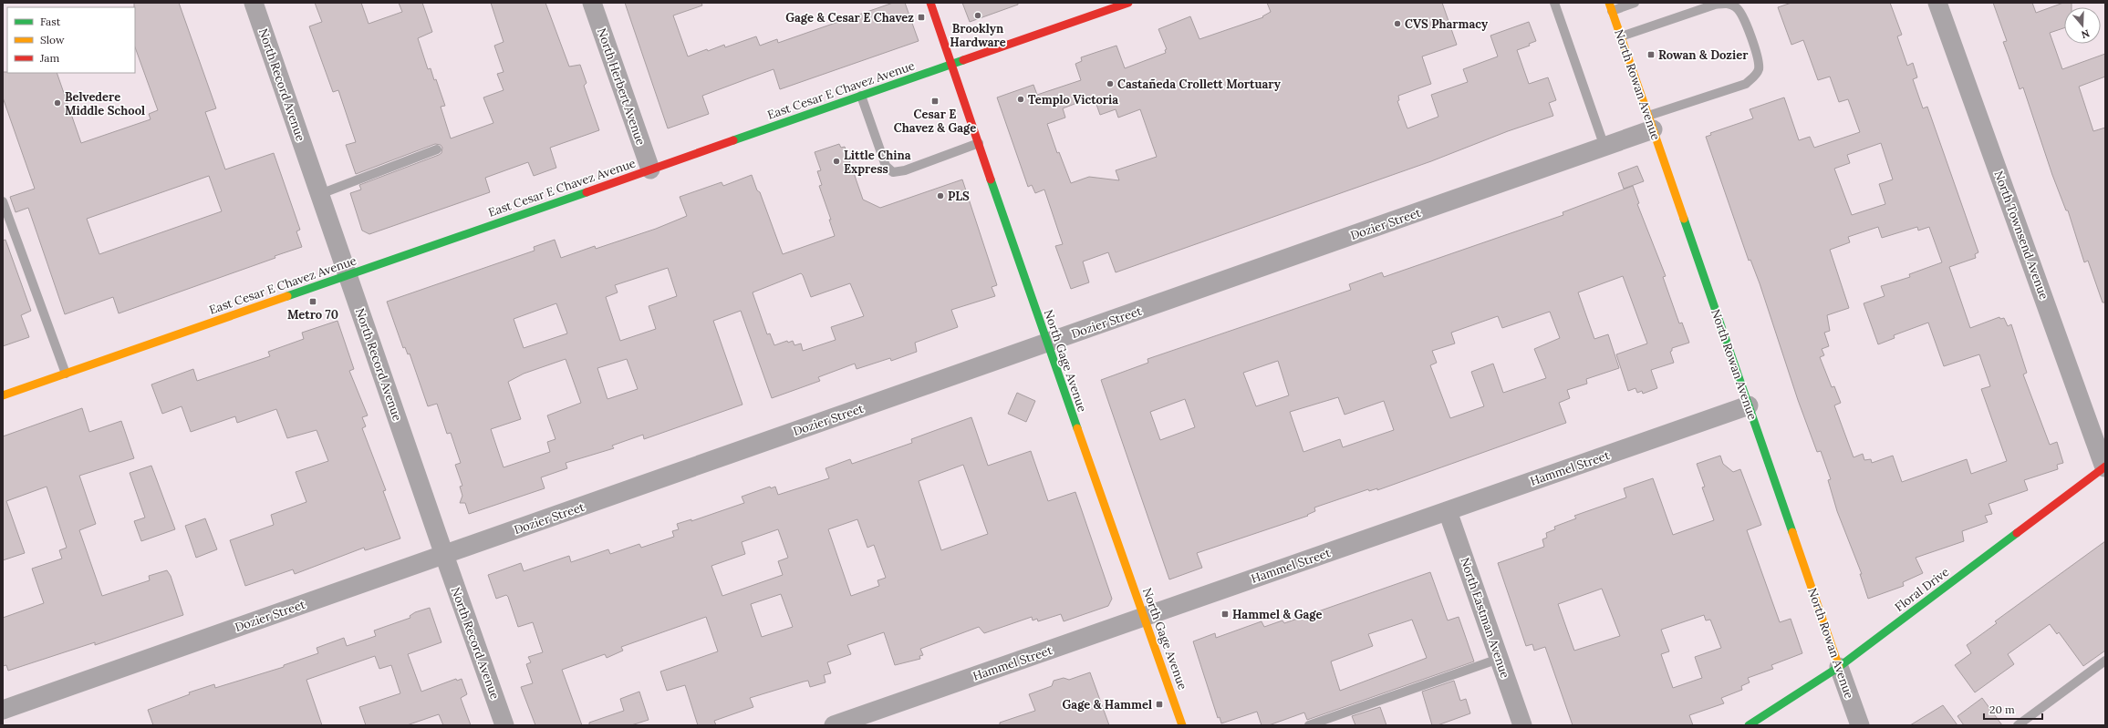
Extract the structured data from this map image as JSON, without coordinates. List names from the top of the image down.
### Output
{
  "streets": {
    "street": [
      "North Record Avenue",
      "North Rowan Avenue",
      "North Herbert Avenue",
      "East Cesar E Chavez Avenue",
      "Dozier Street",
      "North Townsend Avenue",
      "North Gage Avenue",
      "Hammel Street",
      "Floral Drive",
      "North Eastman Avenue"
    ]
  },
  "crossings": [
    ["North Record Avenue", "East Cesar E Chavez Avenue"],
    ["North Record Avenue", "Dozier Street"],
    ["North Rowan Avenue", "Dozier Street"],
    ["North Rowan Avenue", "Hammel Street"],
    ["North Rowan Avenue", "Floral Drive"],
    ["North Herbert Avenue", "East Cesar E Chavez Avenue"],
    ["East Cesar E Chavez Avenue", "North Gage Avenue"],
    ["Dozier Street", "North Gage Avenue"],
    ["North Townsend Avenue", "Floral Drive"],
    ["North Gage Avenue", "Hammel Street"],
    ["Hammel Street", "North Eastman Avenue"]
  ],
  "places": {
    "other": [
      "Brooklyn Hardware",
      "CVS Pharmacy",
      "Castañeda Crollett Mortuary",
      "Templo Victoria",
      "Belvedere Middle School",
      "Little China Express",
      "PLS"
    ],
    "transit": [
      "Gage & Cesar E Chavez",
      "Rowan & Dozier",
      "Cesar E Chavez & Gage",
      "Metro 70",
      "Hammel & Gage",
      "Gage & Hammel"
    ]
  },
  "legend": ["Fast", "Slow", "Jam"],
  "scale_bar": "20 m",
  "north": "bottom"
}
